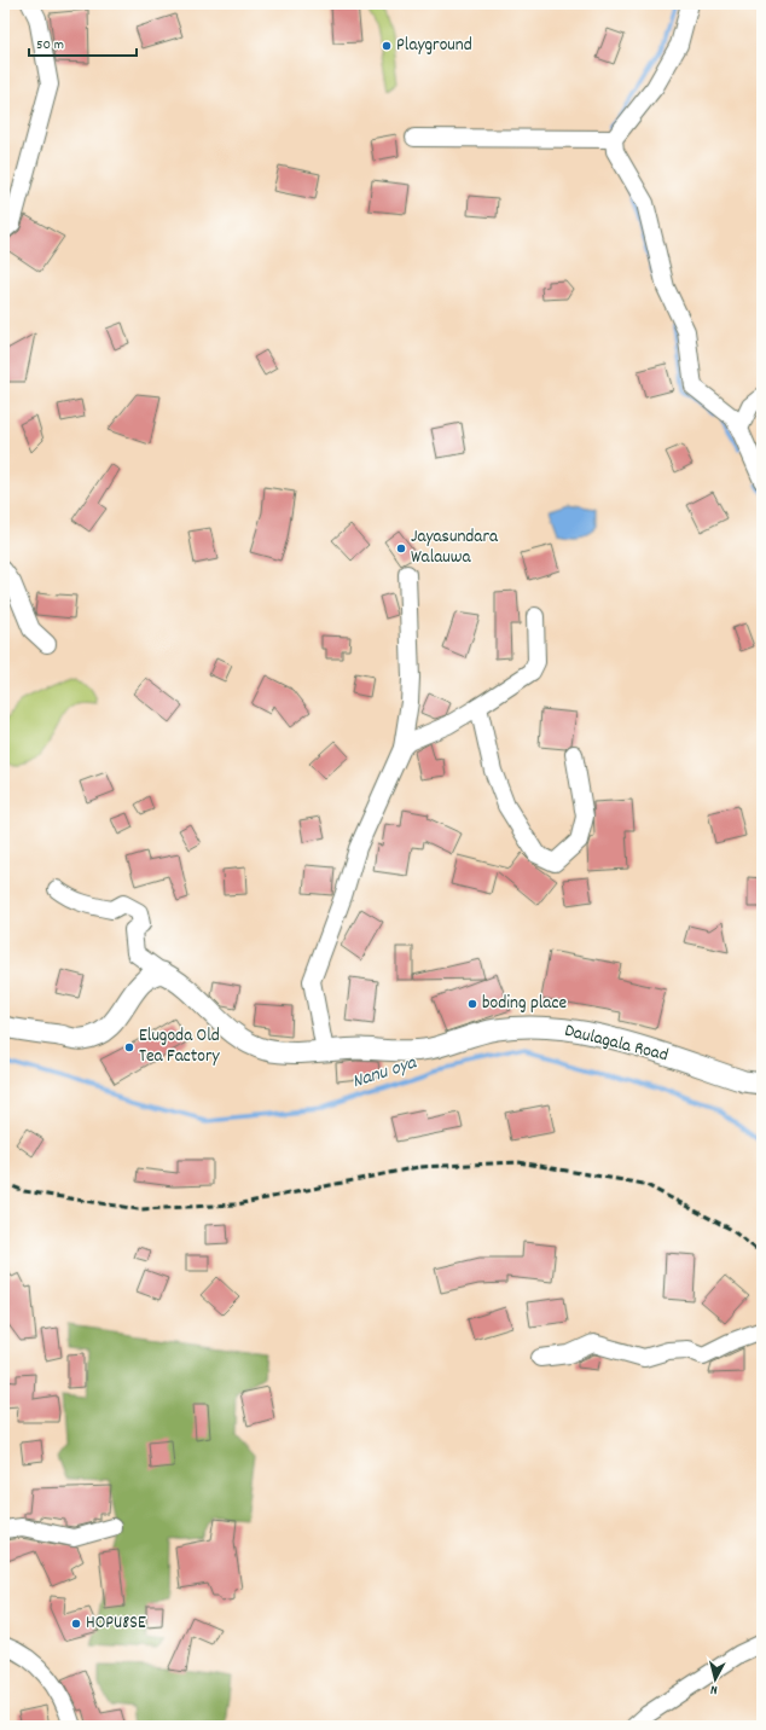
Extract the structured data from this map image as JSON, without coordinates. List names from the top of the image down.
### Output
{
  "streets": {
    "main road": ["Daulagala Road"]
  },
  "water": ["Nanu oya"],
  "places": [
    "Playground",
    "Jayasundara Walauwa",
    "boding place",
    "Elugoda Old Tea Factory",
    "HOPU8SE"
  ],
  "scale_bar": "50 m",
  "north": "bottom"
}
